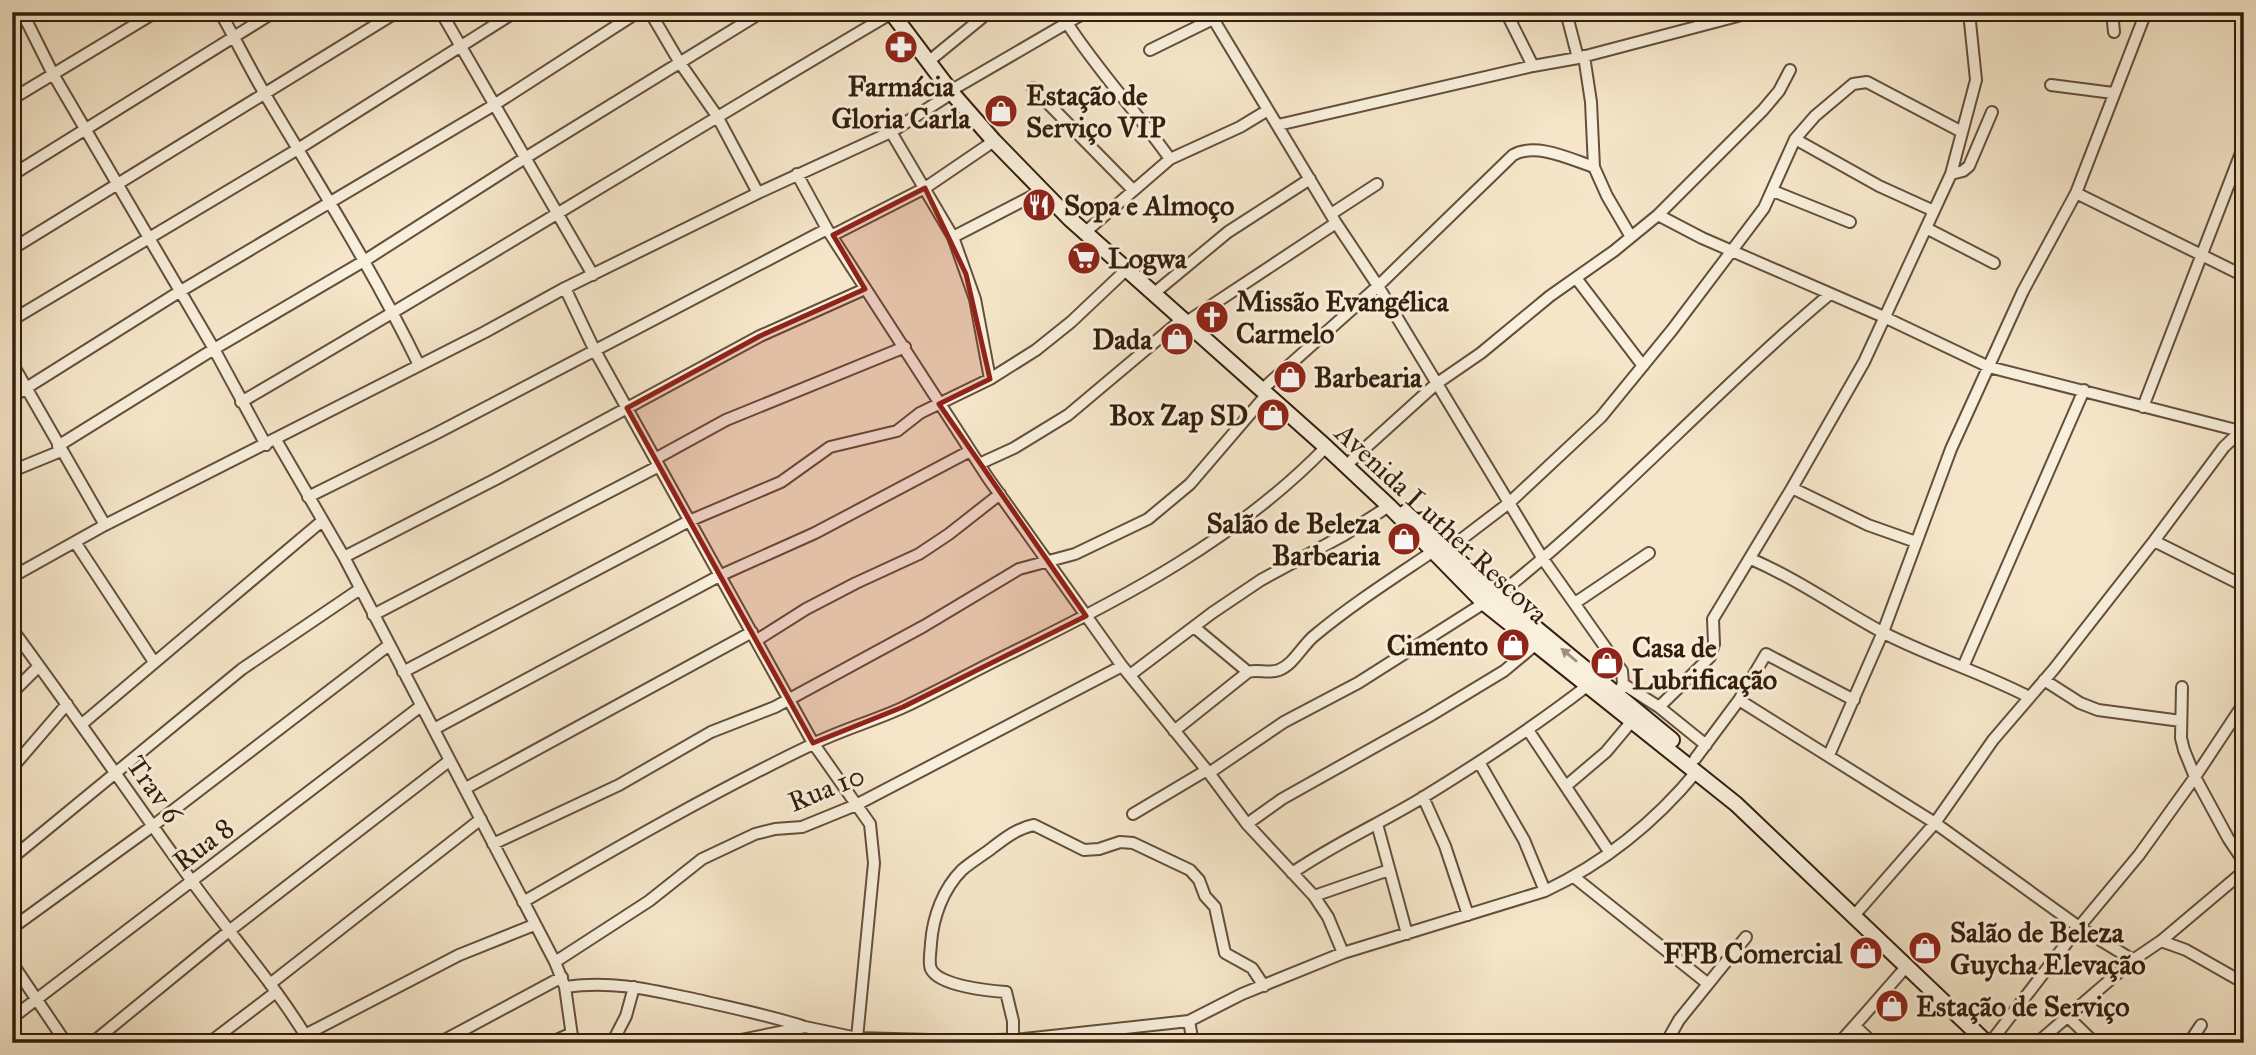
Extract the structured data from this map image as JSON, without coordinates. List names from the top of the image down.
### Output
{
  "streets": {
    "main road": ["Avenida Luther Rescova"],
    "street": ["Rua 10", "Trav 6", "Rua 8"]
  },
  "crossings": [
    ["Avenida Luther Rescova", "Rua 10"],
    ["Trav 6", "Rua 8"]
  ],
  "places": {
    "pharmacy": ["Farmácia Gloria Carla"],
    "shop": [
      "Estação de Serviço VIP",
      "Dada",
      "Barbearia",
      "Box Zap SD",
      "Salão de Beleza Barbearia",
      "Cimento",
      "Casa de Lubrificação",
      "Salão de Beleza Guycha Elevação",
      "FFB Comercial",
      "Estação de Serviço"
    ],
    "restaurant": ["Sopa e Almoço"],
    "supermarket": ["Logwa"],
    "church": ["Missão Evangélica Carmelo"]
  }
}
